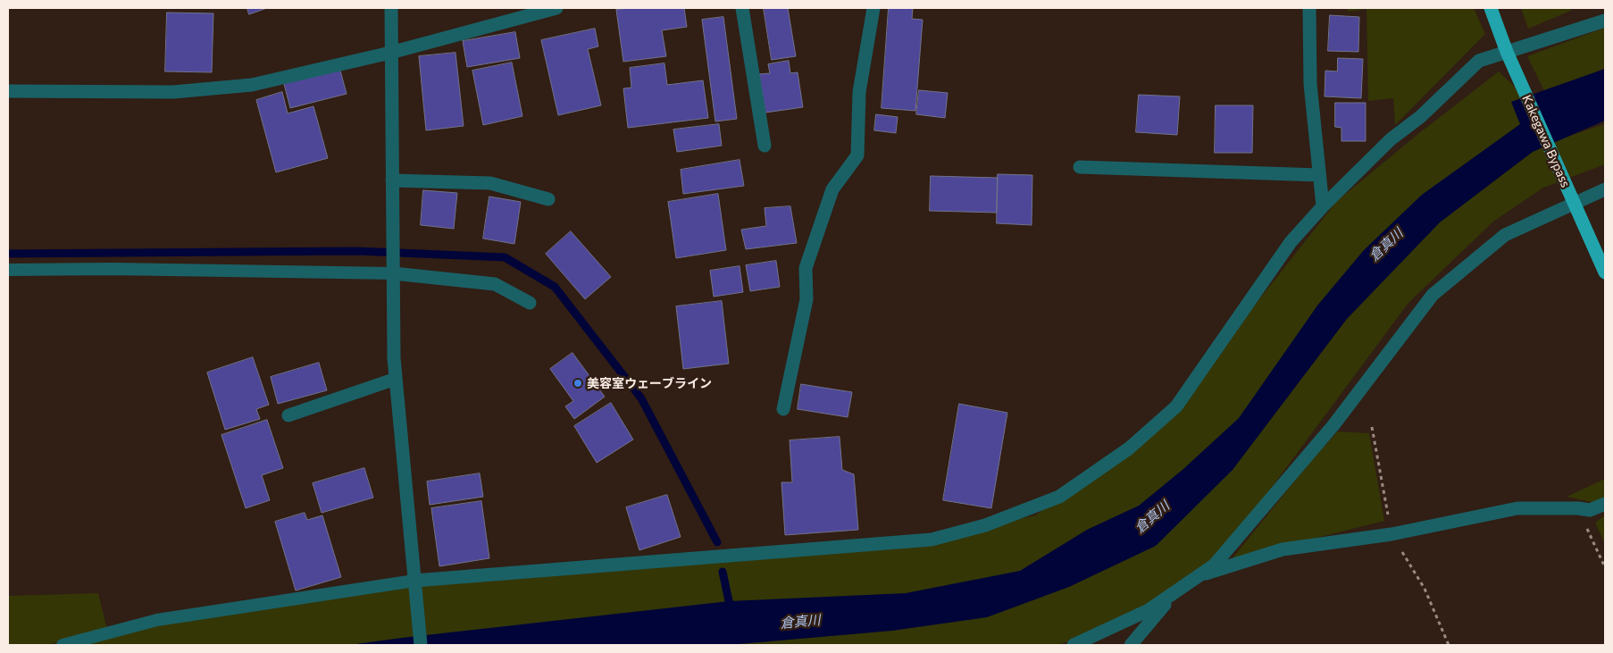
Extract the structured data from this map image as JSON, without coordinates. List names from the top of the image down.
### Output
{
  "streets": {
    "highway": ["Kakegawa Bypass"]
  },
  "water": ["倉真川"],
  "places": ["美容室ウェーブライン"]
}
